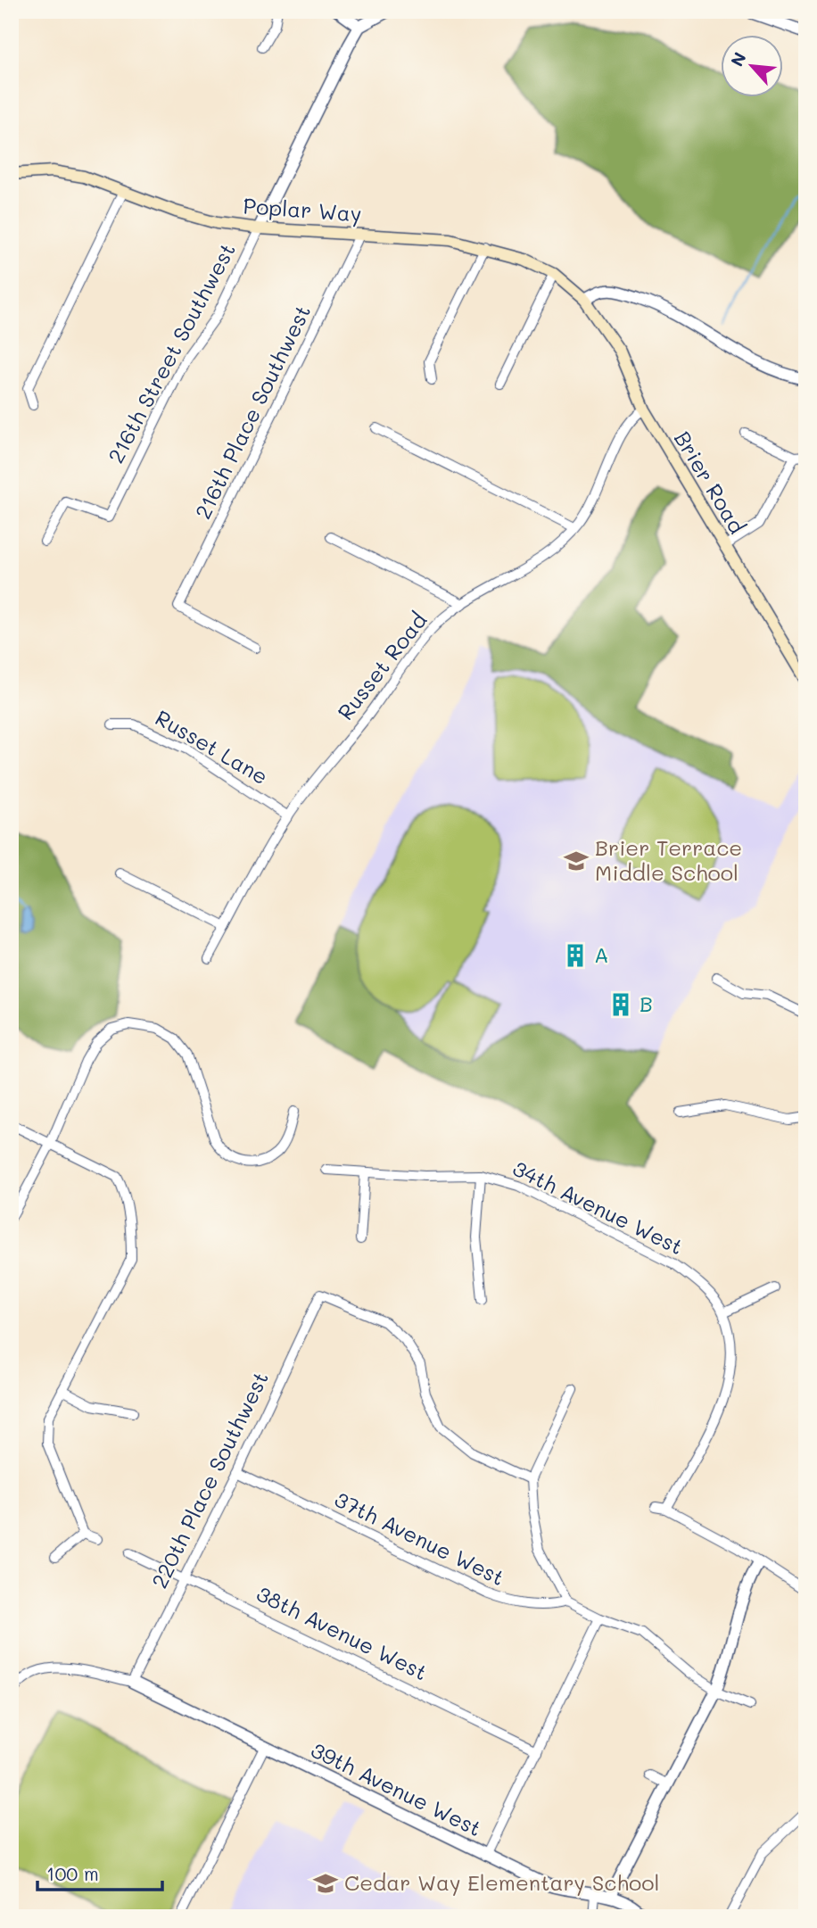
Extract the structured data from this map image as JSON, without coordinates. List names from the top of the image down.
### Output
{
  "streets": {
    "main road": ["Poplar Way", "Brier Road"],
    "street": [
      "216th Street Southwest",
      "216th Place Southwest",
      "Russet Road",
      "Russet Lane",
      "34th Avenue West",
      "220th Place Southwest",
      "37th Avenue West",
      "38th Avenue West",
      "39th Avenue West"
    ]
  },
  "crossings": [
    ["Poplar Way", "216th Street Southwest"],
    ["Poplar Way", "216th Place Southwest"],
    ["Poplar Way", "Brier Road"],
    ["Brier Road", "Russet Road"],
    ["Russet Road", "Russet Lane"],
    ["220th Place Southwest", "37th Avenue West"],
    ["220th Place Southwest", "38th Avenue West"],
    ["220th Place Southwest", "39th Avenue West"]
  ],
  "places": {
    "school or university": ["Brier Terrace Middle School", "Cedar Way Elementary School"],
    "building": ["A", "B"]
  },
  "scale_bar": "100 m",
  "north": "top left"
}
